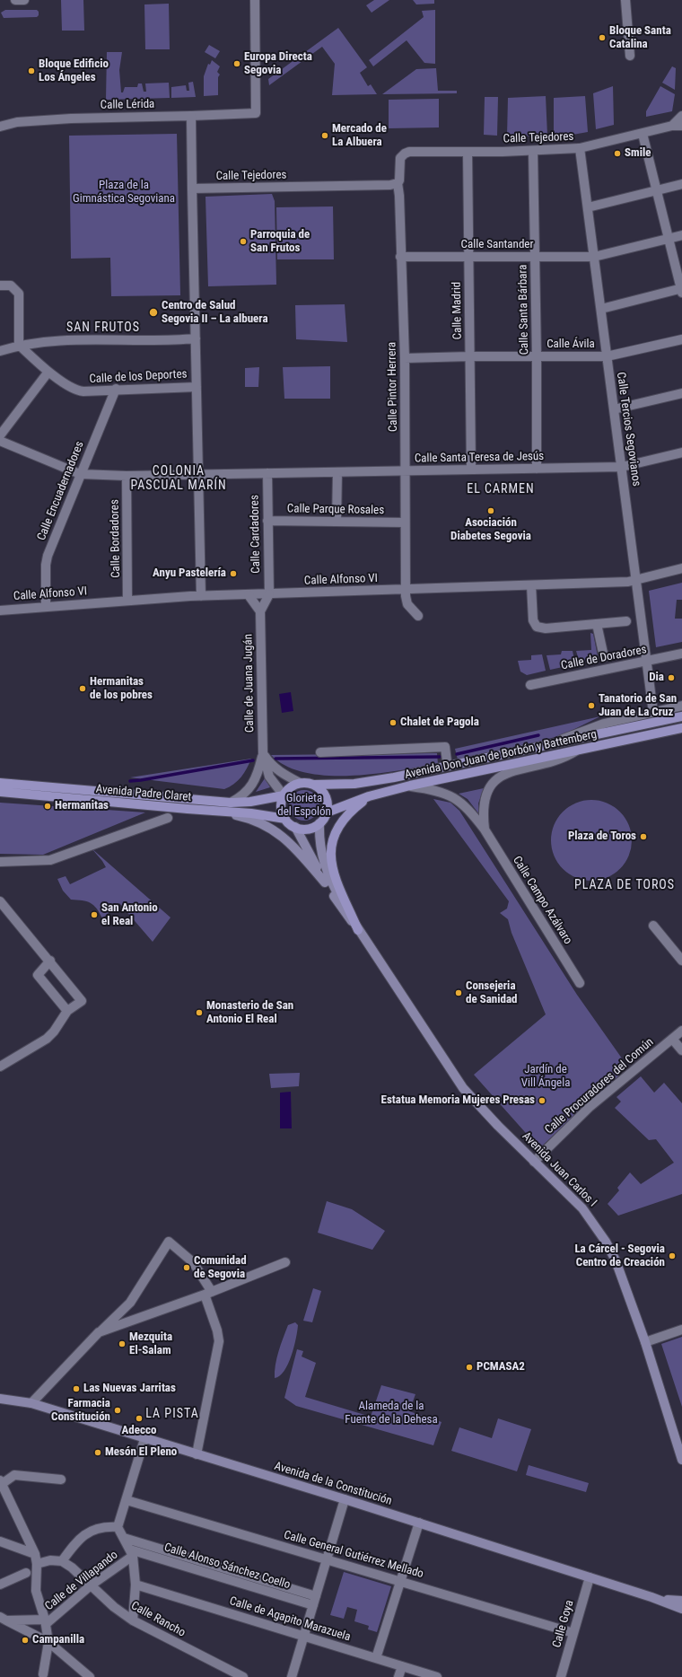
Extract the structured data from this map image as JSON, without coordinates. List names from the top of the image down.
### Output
{
  "streets": {
    "main road": [
      "Avenida Don Juan de Borbón y Battemberg",
      "Avenida Padre Claret",
      "Avenida Juan Carlos I",
      "Avenida de la Constitución"
    ],
    "street": [
      "Calle Lérida",
      "Calle Tejedores",
      "Calle Santander",
      "Calle Santa Bárbara",
      "Calle Madrid",
      "Calle Ávila",
      "Calle de los Deportes",
      "Calle Pintor Herrera",
      "Calle Tercios Segovianos",
      "Calle Santa Teresa de Jesús",
      "Calle Encuadernadores",
      "Calle Parque Rosales",
      "Calle Cardadores",
      "Calle Bordadores",
      "Calle Alfonso VI",
      "Calle de Doradores",
      "Calle de Juana Jugán",
      "Calle Campo Azálvaro",
      "Calle Procuradores del Común",
      "Calle General Gutiérrez Mellado",
      "Calle Alonso Sánchez Coello",
      "Calle de Villapando",
      "Calle Rancho",
      "Calle de Agapito Marazuela",
      "Calle Goya"
    ]
  },
  "crossings": [
    ["Calle Tejedores", "Calle Santa Bárbara"],
    ["Calle Tejedores", "Calle Madrid"],
    ["Calle Tejedores", "Calle Pintor Herrera"],
    ["Calle Tejedores", "Calle Tercios Segovianos"],
    ["Calle Santander", "Calle Santa Bárbara"],
    ["Calle Santander", "Calle Madrid"],
    ["Calle Santander", "Calle Pintor Herrera"],
    ["Calle Santander", "Calle Tercios Segovianos"],
    ["Calle Santa Bárbara", "Calle Ávila"],
    ["Calle Santa Bárbara", "Calle Santa Teresa de Jesús"],
    ["Calle Madrid", "Calle Ávila"],
    ["Calle Madrid", "Calle Santa Teresa de Jesús"],
    ["Calle Ávila", "Calle Pintor Herrera"],
    ["Calle Ávila", "Calle Tercios Segovianos"],
    ["Calle de los Deportes", "Calle Encuadernadores"],
    ["Calle Pintor Herrera", "Calle Santa Teresa de Jesús"],
    ["Calle Pintor Herrera", "Calle Parque Rosales"],
    ["Calle Pintor Herrera", "Calle Alfonso VI"],
    ["Calle Tercios Segovianos", "Calle Santa Teresa de Jesús"],
    ["Calle Tercios Segovianos", "Calle Alfonso VI"],
    ["Calle Tercios Segovianos", "Calle de Doradores"],
    ["Calle Tercios Segovianos", "Avenida Don Juan de Borbón y Battemberg"],
    ["Calle Santa Teresa de Jesús", "Calle Encuadernadores"],
    ["Calle Santa Teresa de Jesús", "Calle Cardadores"],
    ["Calle Santa Teresa de Jesús", "Calle Bordadores"],
    ["Calle Encuadernadores", "Calle Alfonso VI"],
    ["Calle Parque Rosales", "Calle Cardadores"],
    ["Calle Cardadores", "Calle Alfonso VI"],
    ["Calle Cardadores", "Calle de Juana Jugán"],
    ["Calle Bordadores", "Calle Alfonso VI"],
    ["Calle Alfonso VI", "Calle de Juana Jugán"],
    ["Calle de Juana Jugán", "Avenida Don Juan de Borbón y Battemberg"],
    ["Calle de Juana Jugán", "Avenida Padre Claret"],
    ["Calle de Juana Jugán", "Avenida Juan Carlos I"],
    ["Avenida Don Juan de Borbón y Battemberg", "Avenida Padre Claret"],
    ["Avenida Don Juan de Borbón y Battemberg", "Calle Campo Azálvaro"],
    ["Avenida Don Juan de Borbón y Battemberg", "Avenida Juan Carlos I"],
    ["Avenida Padre Claret", "Avenida Juan Carlos I"],
    ["Calle Procuradores del Común", "Avenida Juan Carlos I"],
    ["Avenida de la Constitución", "Calle Goya"],
    ["Calle General Gutiérrez Mellado", "Calle Goya"],
    ["Calle Alonso Sánchez Coello", "Calle de Villapando"],
    ["Calle de Villapando", "Calle Rancho"]
  ],
  "districts": [
    "SAN FRUTOS",
    "COLONIA PASCUAL MARÍN",
    "EL CARMEN",
    "PLAZA DE TOROS",
    "LA PISTA"
  ],
  "parks": [
    "Plaza de la Gimnástica Segoviana",
    "Glorieta del Espolón",
    "Jardín de Vill Ángela",
    "Alameda de la Fuente de la Dehesa"
  ],
  "places": [
    "Bloque Santa Catalina",
    "Europa Directa Segovia",
    "Bloque Edificio Los Ángeles",
    "Mercado de La Albuera",
    "Smile",
    "Parroquia de San Frutos",
    "Centro de Salud Segovia II – La albuera",
    "Asociación Diabetes Segovia",
    "Anyu Pastelería",
    "Dia",
    "Hermanitas de los pobres",
    "Tanatorio de San Juan de La Cruz",
    "Chalet de Pagola",
    "Hermanitas",
    "Plaza de Toros",
    "San Antonio el Real",
    "Consejeria de Sanidad",
    "Monasterio de San Antonio El Real",
    "Estatua Memoria Mujeres Presas",
    "La Cárcel - Segovia Centro de Creación",
    "Comunidad de Segovia",
    "Mezquita El-Salam",
    "PCMASA2",
    "Las Nuevas Jarritas",
    "Farmacia Constitución",
    "Adecco",
    "Mesón El Pleno",
    "Campanilla"
  ]
}
